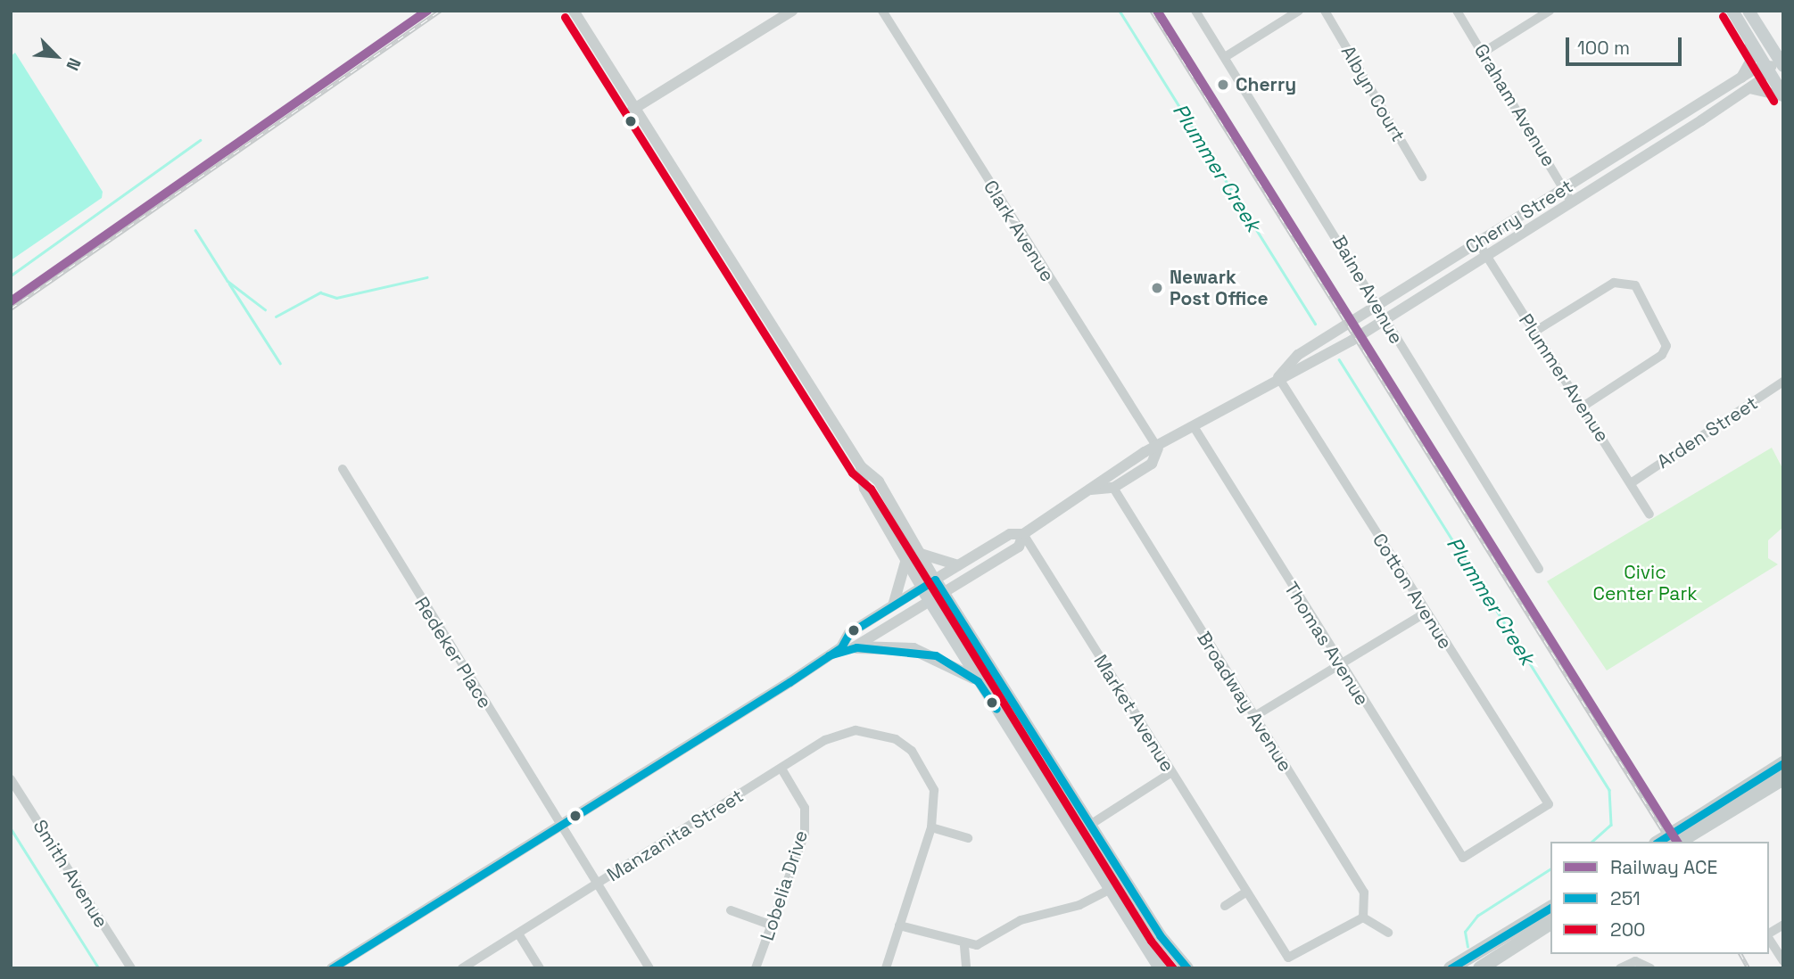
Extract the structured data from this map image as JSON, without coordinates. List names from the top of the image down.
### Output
{
  "streets": {
    "street": [
      "Albyn Court",
      "Graham Avenue",
      "Cherry Street",
      "Clark Avenue",
      "Baine Avenue",
      "Plummer Avenue",
      "Arden Street",
      "Cotton Avenue",
      "Thomas Avenue",
      "Redeker Place",
      "Broadway Avenue",
      "Market Avenue",
      "Manzanita Street",
      "Smith Avenue",
      "Lobelia Drive"
    ]
  },
  "crossings": [
    ["Graham Avenue", "Cherry Street"],
    ["Cherry Street", "Clark Avenue"],
    ["Cherry Street", "Baine Avenue"],
    ["Cherry Street", "Plummer Avenue"],
    ["Cherry Street", "Cotton Avenue"],
    ["Cherry Street", "Thomas Avenue"],
    ["Cherry Street", "Redeker Place"],
    ["Cherry Street", "Broadway Avenue"],
    ["Cherry Street", "Market Avenue"],
    ["Plummer Avenue", "Arden Street"],
    ["Cotton Avenue", "Thomas Avenue"],
    ["Redeker Place", "Manzanita Street"],
    ["Broadway Avenue", "Market Avenue"],
    ["Manzanita Street", "Lobelia Drive"]
  ],
  "water": ["Plummer Creek"],
  "parks": ["Civic Center Park"],
  "places": ["Cherry", "Newark Post Office"],
  "lines": ["rail line ACE", "transit line 200", "transit line 251"],
  "legend": ["Railway ACE", "251", "200"],
  "scale_bar": "100 m",
  "north": "bottom right"
}
